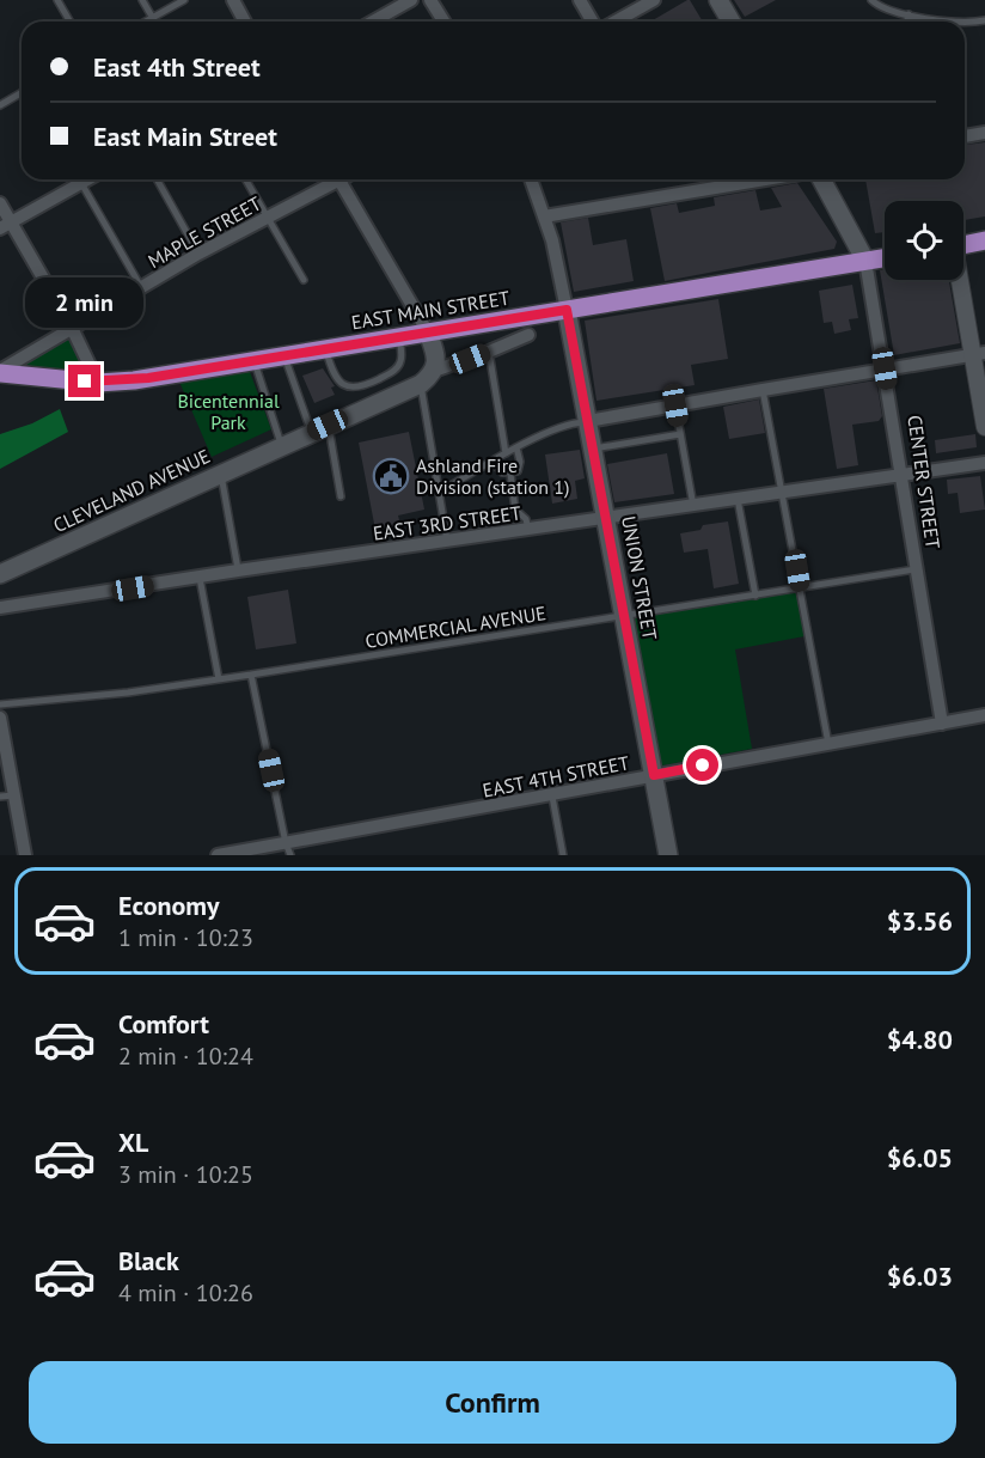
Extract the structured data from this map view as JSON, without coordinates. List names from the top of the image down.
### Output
{
  "streets": {
    "main road": [
      "EAST MAIN STREET",
      "CENTER STREET",
      "CLEVELAND AVENUE",
      "UNION STREET"
    ],
    "street": ["MAPLE STREET", "EAST 3RD STREET", "EAST 4TH STREET"],
    "lane": ["COMMERCIAL AVENUE"]
  },
  "crossings": [
    ["MAPLE STREET", "EAST MAIN STREET"],
    ["EAST MAIN STREET", "CENTER STREET"],
    ["EAST MAIN STREET", "UNION STREET"],
    ["CENTER STREET", "EAST 3RD STREET"],
    ["CENTER STREET", "COMMERCIAL AVENUE"],
    ["CENTER STREET", "EAST 4TH STREET"],
    ["EAST 3RD STREET", "UNION STREET"],
    ["UNION STREET", "COMMERCIAL AVENUE"],
    ["UNION STREET", "EAST 4TH STREET"]
  ],
  "parks": ["Bicentennial Park"],
  "places": {
    "public building": ["Ashland Fire Division (station 1)"]
  },
  "page": {
    "banner": ["East 4th Street", "East Main Street"],
    "bubble": "2 min",
    "list": [
      {
        "name": "Economy",
        "note": "1 min · 10:23",
        "value": "$3.56"
      },
      {
        "name": "Comfort",
        "note": "2 min · 10:24",
        "value": "$4.80"
      },
      {
        "name": "XL",
        "note": "3 min · 10:25",
        "value": "$6.05"
      },
      {
        "name": "Black",
        "note": "4 min · 10:26",
        "value": "$6.03"
      }
    ],
    "buttons": "Confirm"
  }
}
